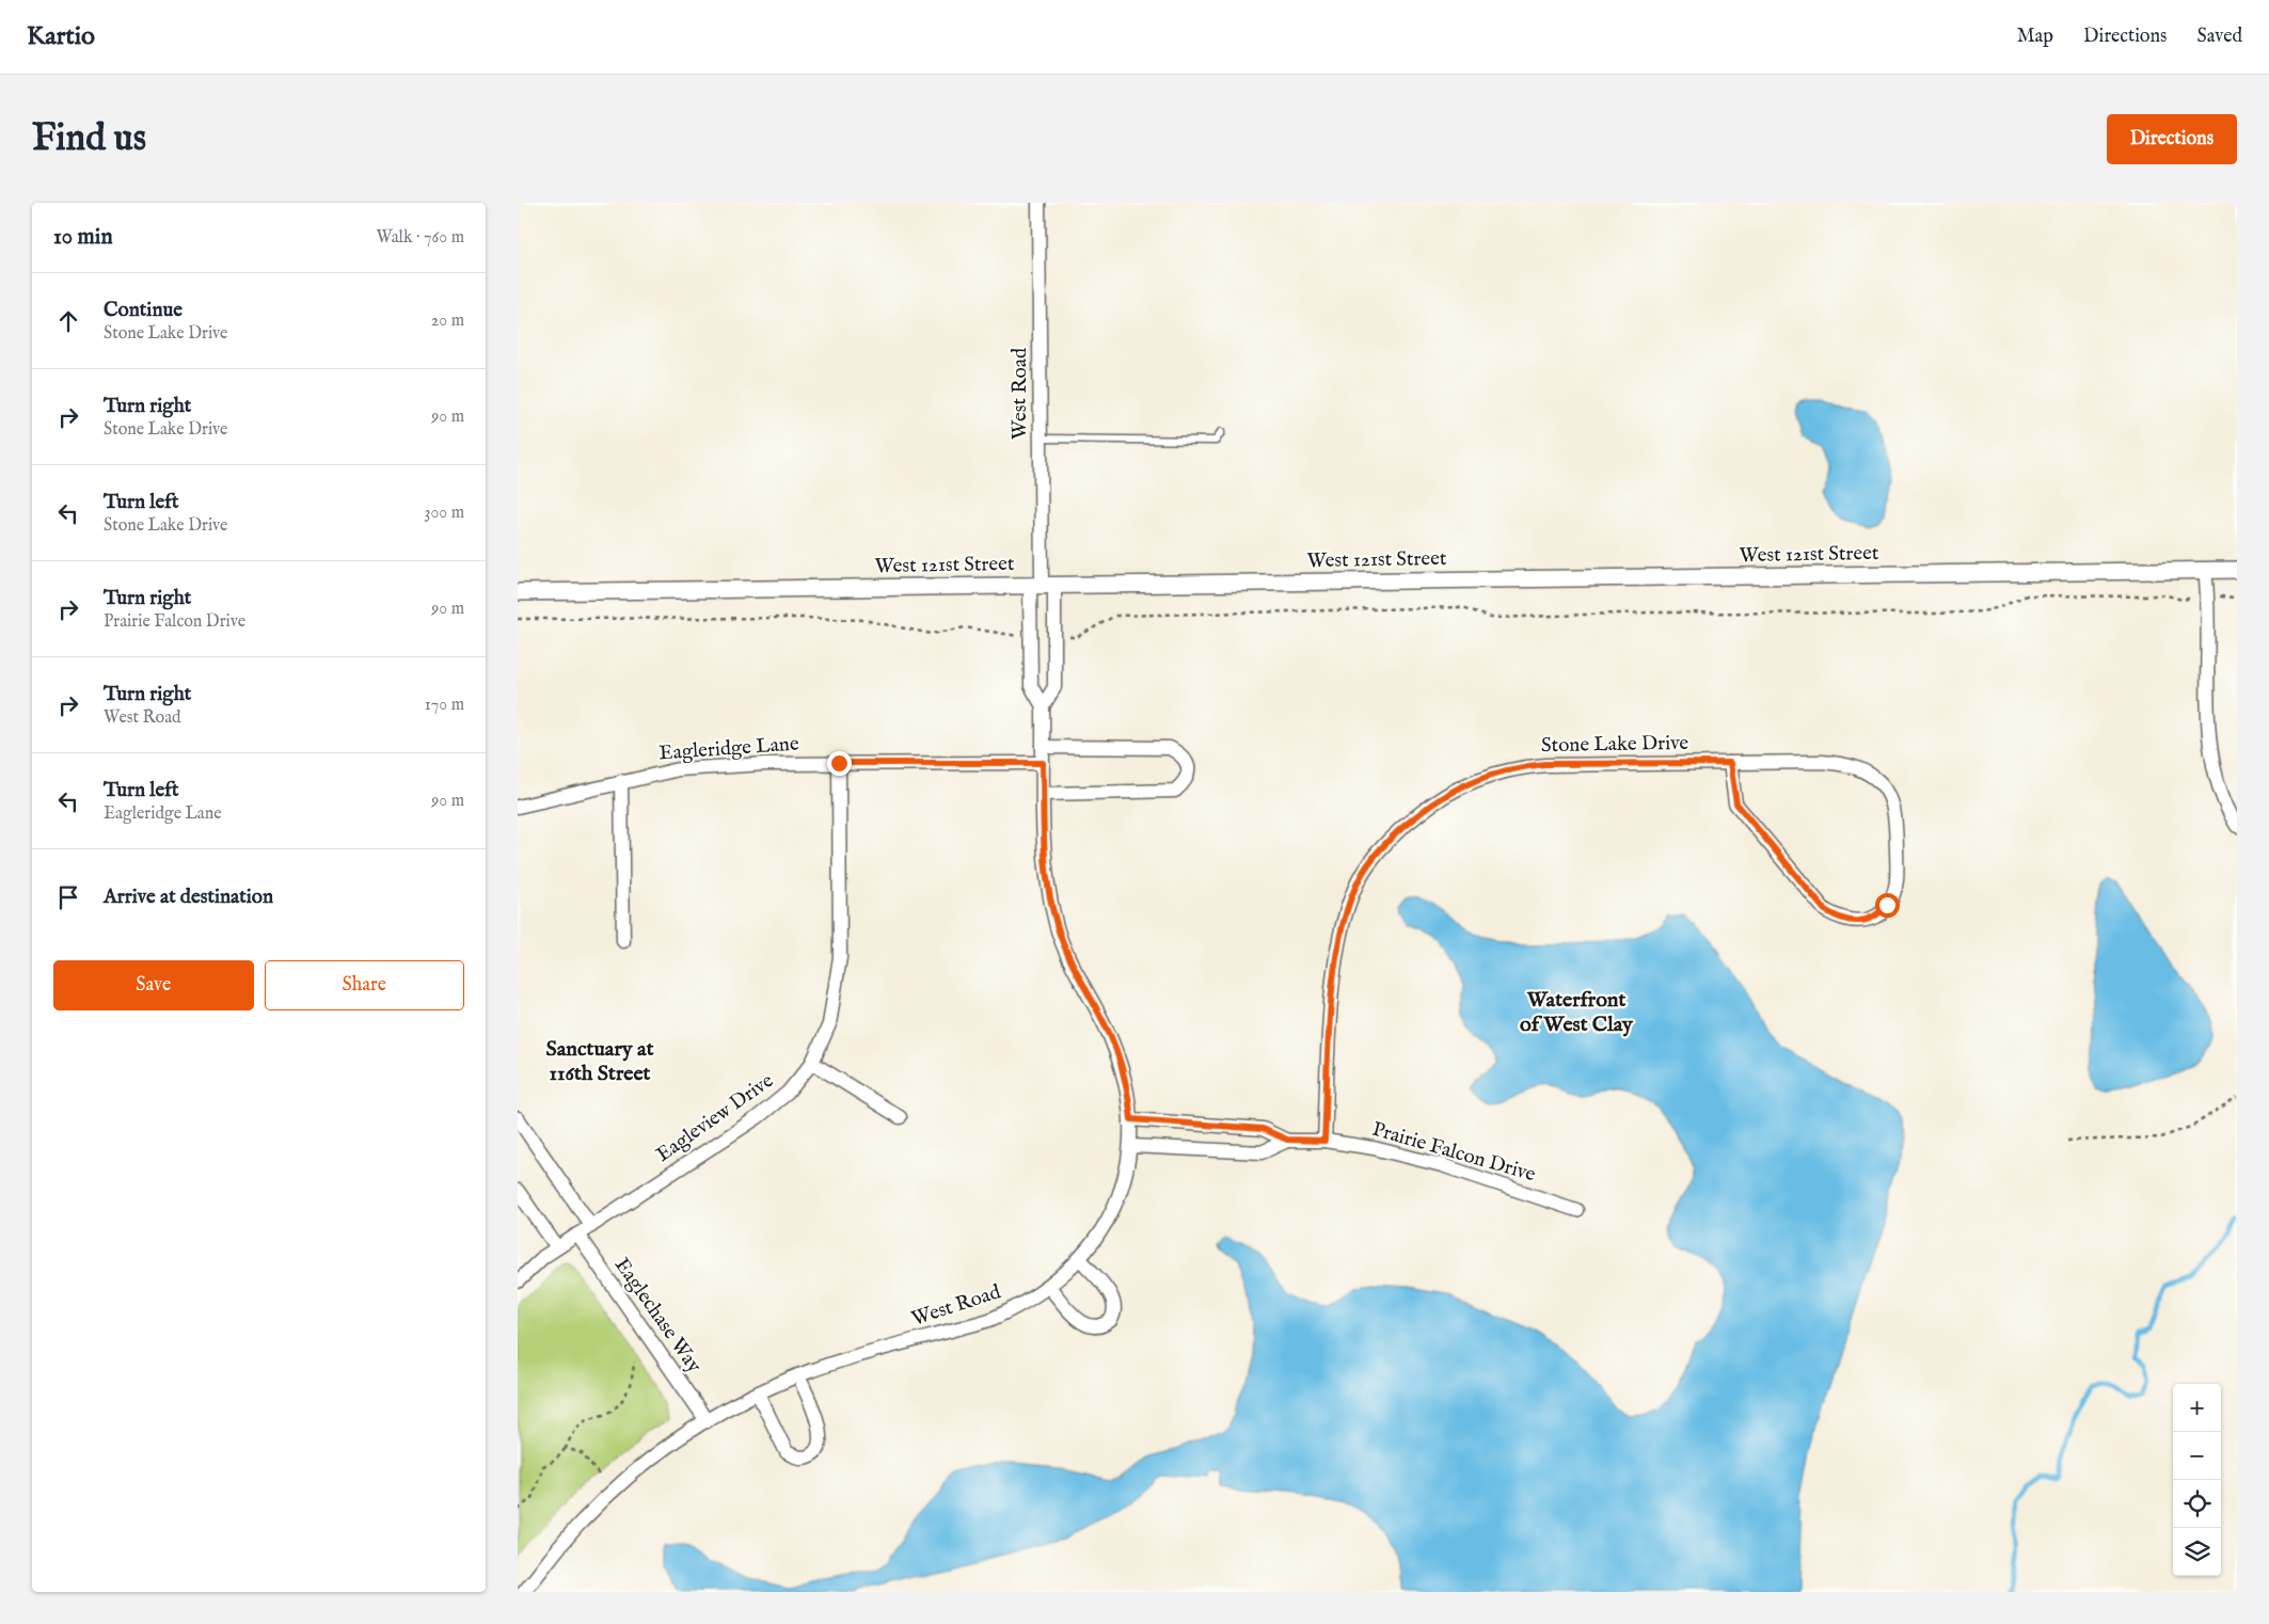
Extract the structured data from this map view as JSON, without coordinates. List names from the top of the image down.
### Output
{
  "streets": {
    "street": [
      "West Road",
      "West 121st Street",
      "Stone Lake Drive",
      "Eagleridge Lane",
      "Eagleview Drive",
      "Prairie Falcon Drive",
      "Eaglechase Way"
    ]
  },
  "crossings": [
    ["West Road", "West 121st Street"],
    ["West Road", "Eagleridge Lane"],
    ["West Road", "Prairie Falcon Drive"],
    ["West Road", "Eaglechase Way"],
    ["Stone Lake Drive", "Prairie Falcon Drive"],
    ["Eagleridge Lane", "Eagleview Drive"],
    ["Eagleview Drive", "Eaglechase Way"]
  ],
  "districts": ["Waterfront of West Clay", "Sanctuary at 116th Street"],
  "page": {
    "header": "Kartio",
    "nav": ["Map", "Directions", "Saved"],
    "buttons": [
      "Directions",
      ["Save", "Share"]
    ],
    "title": "Find us",
    "heading": ["10 min", "Walk · 760 m"],
    "list": [
      ["Continue", "Stone Lake Drive", "20 m"],
      ["Turn right", "Stone Lake Drive", "90 m"],
      ["Turn left", "Stone Lake Drive", "300 m"],
      ["Turn right", "Prairie Falcon Drive", "90 m"],
      ["Turn right", "West Road", "170 m"],
      ["Turn left", "Eagleridge Lane", "90 m"],
      "Arrive at destination"
    ],
    "map_buttons": ["+", "−"]
  }
}
